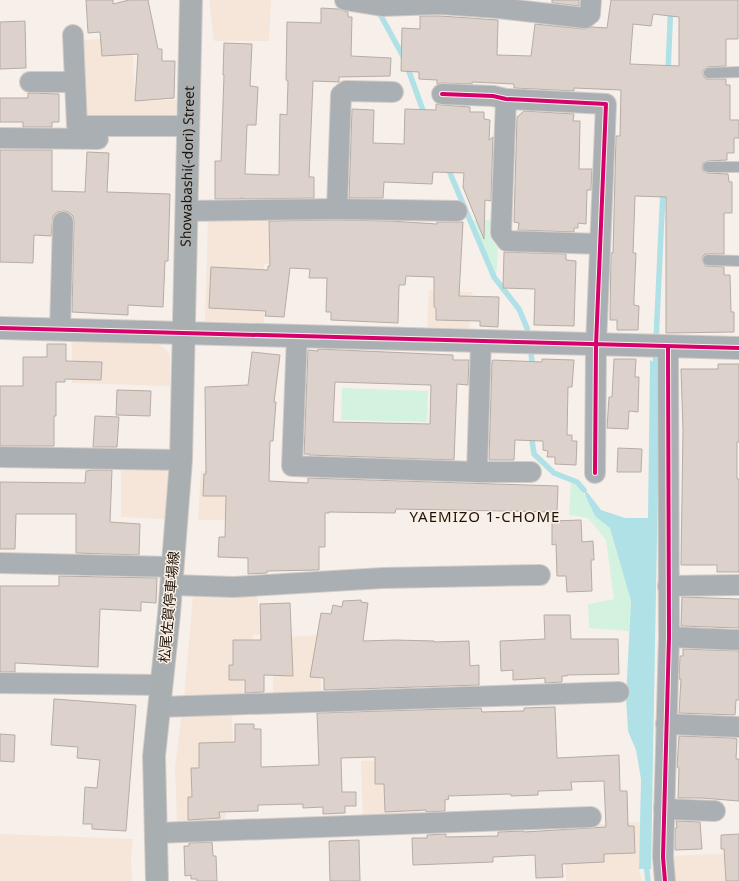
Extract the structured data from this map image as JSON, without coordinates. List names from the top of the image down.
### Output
{
  "streets": {
    "main road": ["Showabashi(-dori) Street", "松尾佐賀停車場線"]
  },
  "crossings": [
    ["Showabashi(-dori) Street", "松尾佐賀停車場線"]
  ],
  "districts": ["YAEMIZO 1-CHOME"]
}
